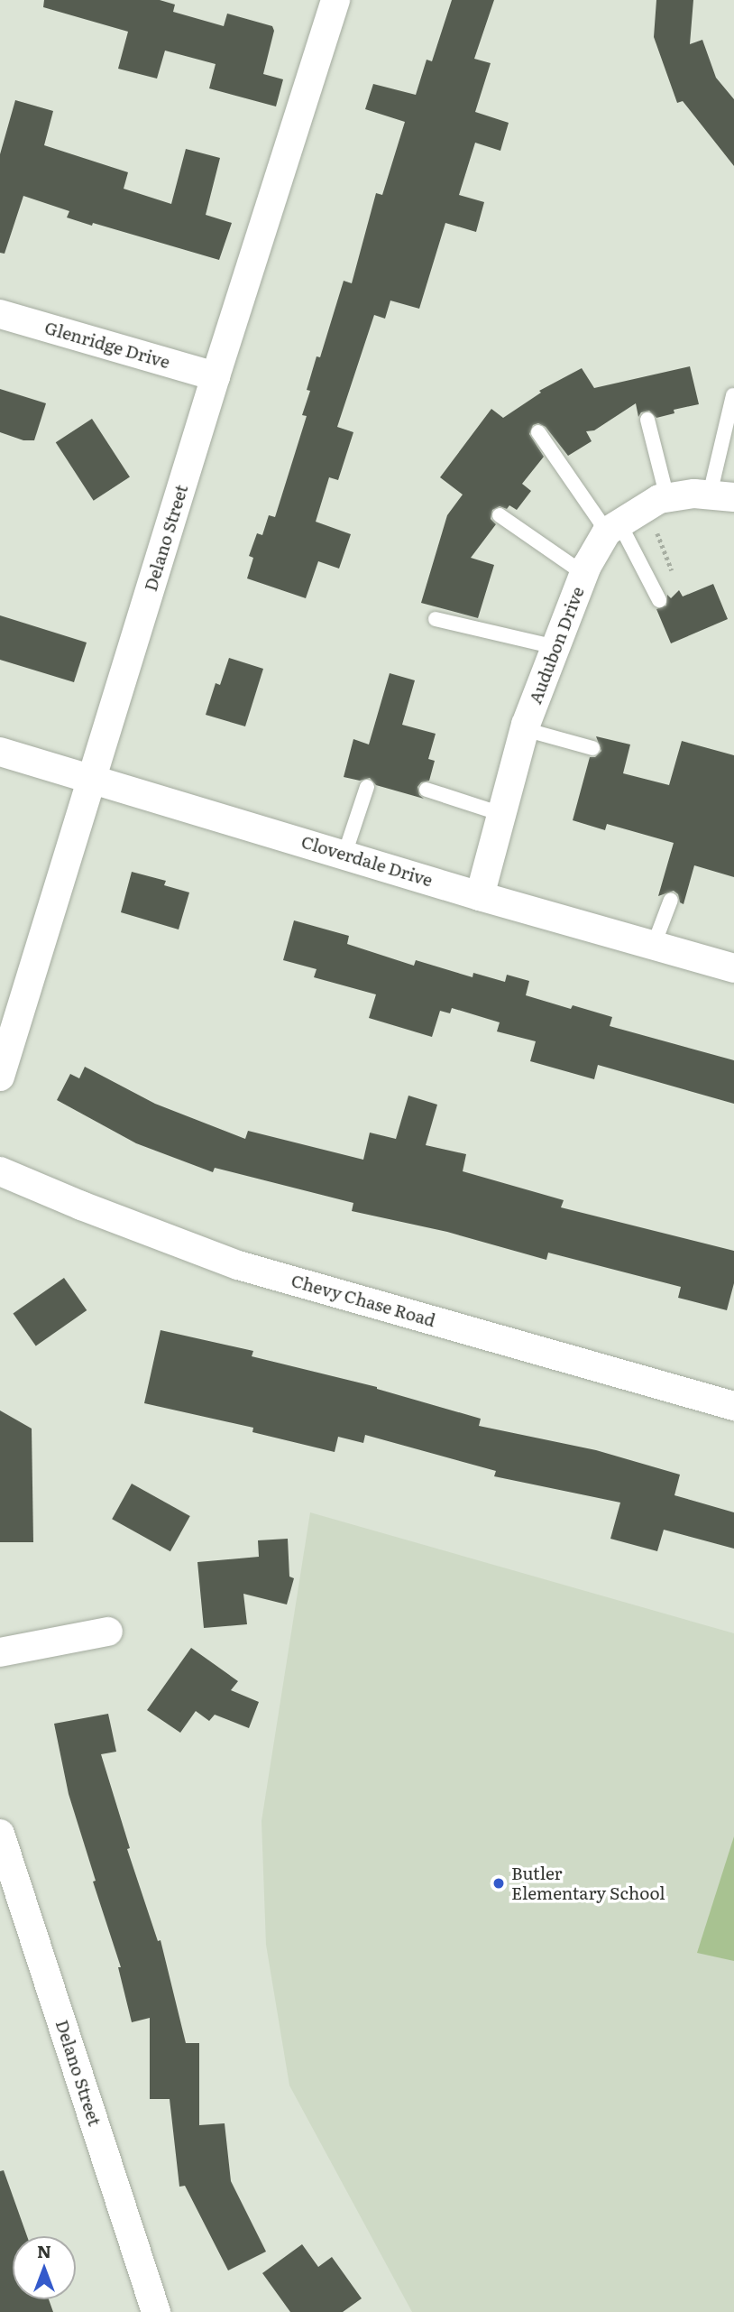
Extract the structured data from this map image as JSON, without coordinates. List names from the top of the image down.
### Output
{
  "streets": {
    "street": [
      "Glenridge Drive",
      "Delano Street",
      "Audubon Drive",
      "Cloverdale Drive",
      "Chevy Chase Road"
    ]
  },
  "crossings": [
    ["Glenridge Drive", "Delano Street"],
    ["Delano Street", "Cloverdale Drive"],
    ["Audubon Drive", "Cloverdale Drive"]
  ],
  "places": ["Butler Elementary School"],
  "north": "top"
}
